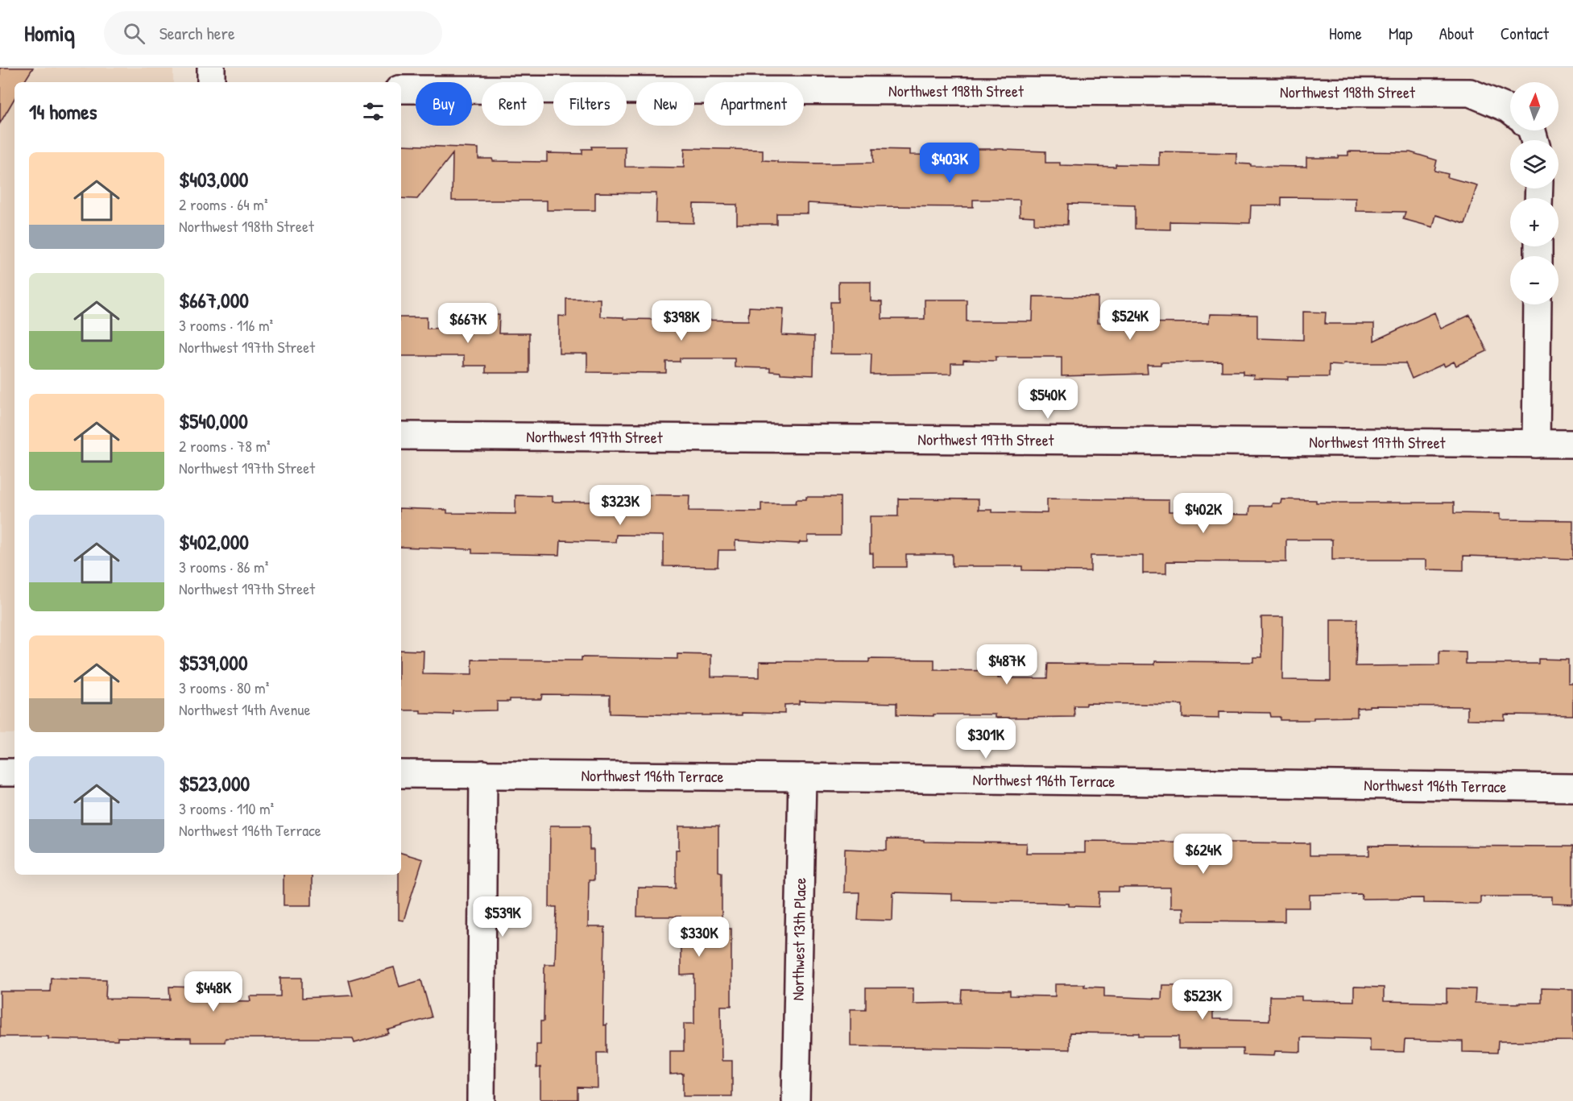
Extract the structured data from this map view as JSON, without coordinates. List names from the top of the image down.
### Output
{
  "streets": {
    "street": [
      "Northwest 198th Street",
      "Northwest 197th Street",
      "Northwest 196th Terrace",
      "Northwest 13th Place"
    ]
  },
  "crossings": [
    ["Northwest 196th Terrace", "Northwest 13th Place"]
  ],
  "north": "top",
  "page": {
    "header": "Homiq",
    "search": "Search here",
    "nav": [
      "Home",
      "Map",
      "About",
      "Contact"
    ],
    "map_buttons": ["+", "−"],
    "chip": [
      "Buy",
      "Rent",
      "Filters",
      "New",
      "Apartment"
    ],
    "heading": "14 homes",
    "list": [
      {
        "name": "$403,000",
        "note": "2 rooms · 64 m² · Northwest 198th Street"
      },
      {
        "name": "$667,000",
        "note": "3 rooms · 116 m² · Northwest 197th Street"
      },
      {
        "name": "$540,000",
        "note": "2 rooms · 78 m² · Northwest 197th Street"
      },
      {
        "name": "$402,000",
        "note": "3 rooms · 86 m² · Northwest 197th Street"
      },
      {
        "name": "$539,000",
        "note": "3 rooms · 80 m² · Northwest 14th Avenue"
      },
      {
        "name": "$523,000",
        "note": "3 rooms · 110 m² · Northwest 196th Terrace"
      }
    ],
    "price": [
      "$403K",
      "$524K",
      "$398K",
      "$667K",
      "$540K",
      "$323K",
      "$402K",
      "$487K",
      "$301K",
      "$624K",
      "$539K",
      "$330K",
      "$448K",
      "$523K"
    ]
  }
}
